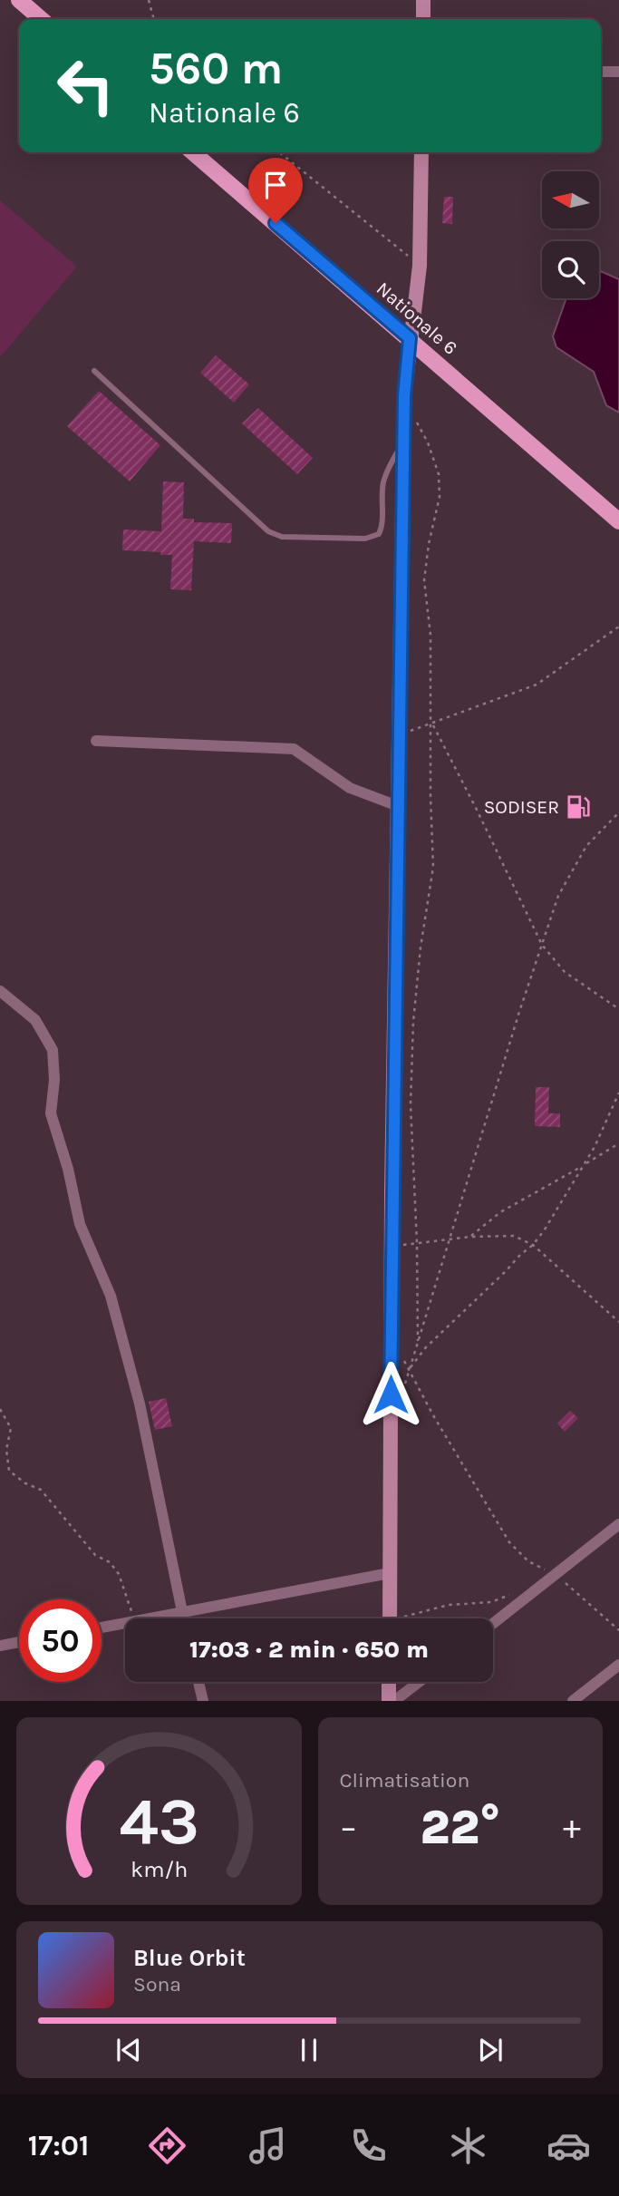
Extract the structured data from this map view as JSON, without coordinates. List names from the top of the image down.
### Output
{
  "streets": {
    "main road": ["Nationale 6"]
  },
  "places": {
    "fuel station": ["SODISER"]
  },
  "north": "left",
  "page": {
    "turn": ["560 m", "Nationale 6"],
    "limit": "50",
    "trip": "17:03 · 2 min · 650 m",
    "tile": "Climatisation",
    "heat": ["−", "22°", "+"],
    "song": ["Blue Orbit", "Sona"],
    "tabs": "17:01",
    "gauge": ["43", "km/h"]
  }
}
